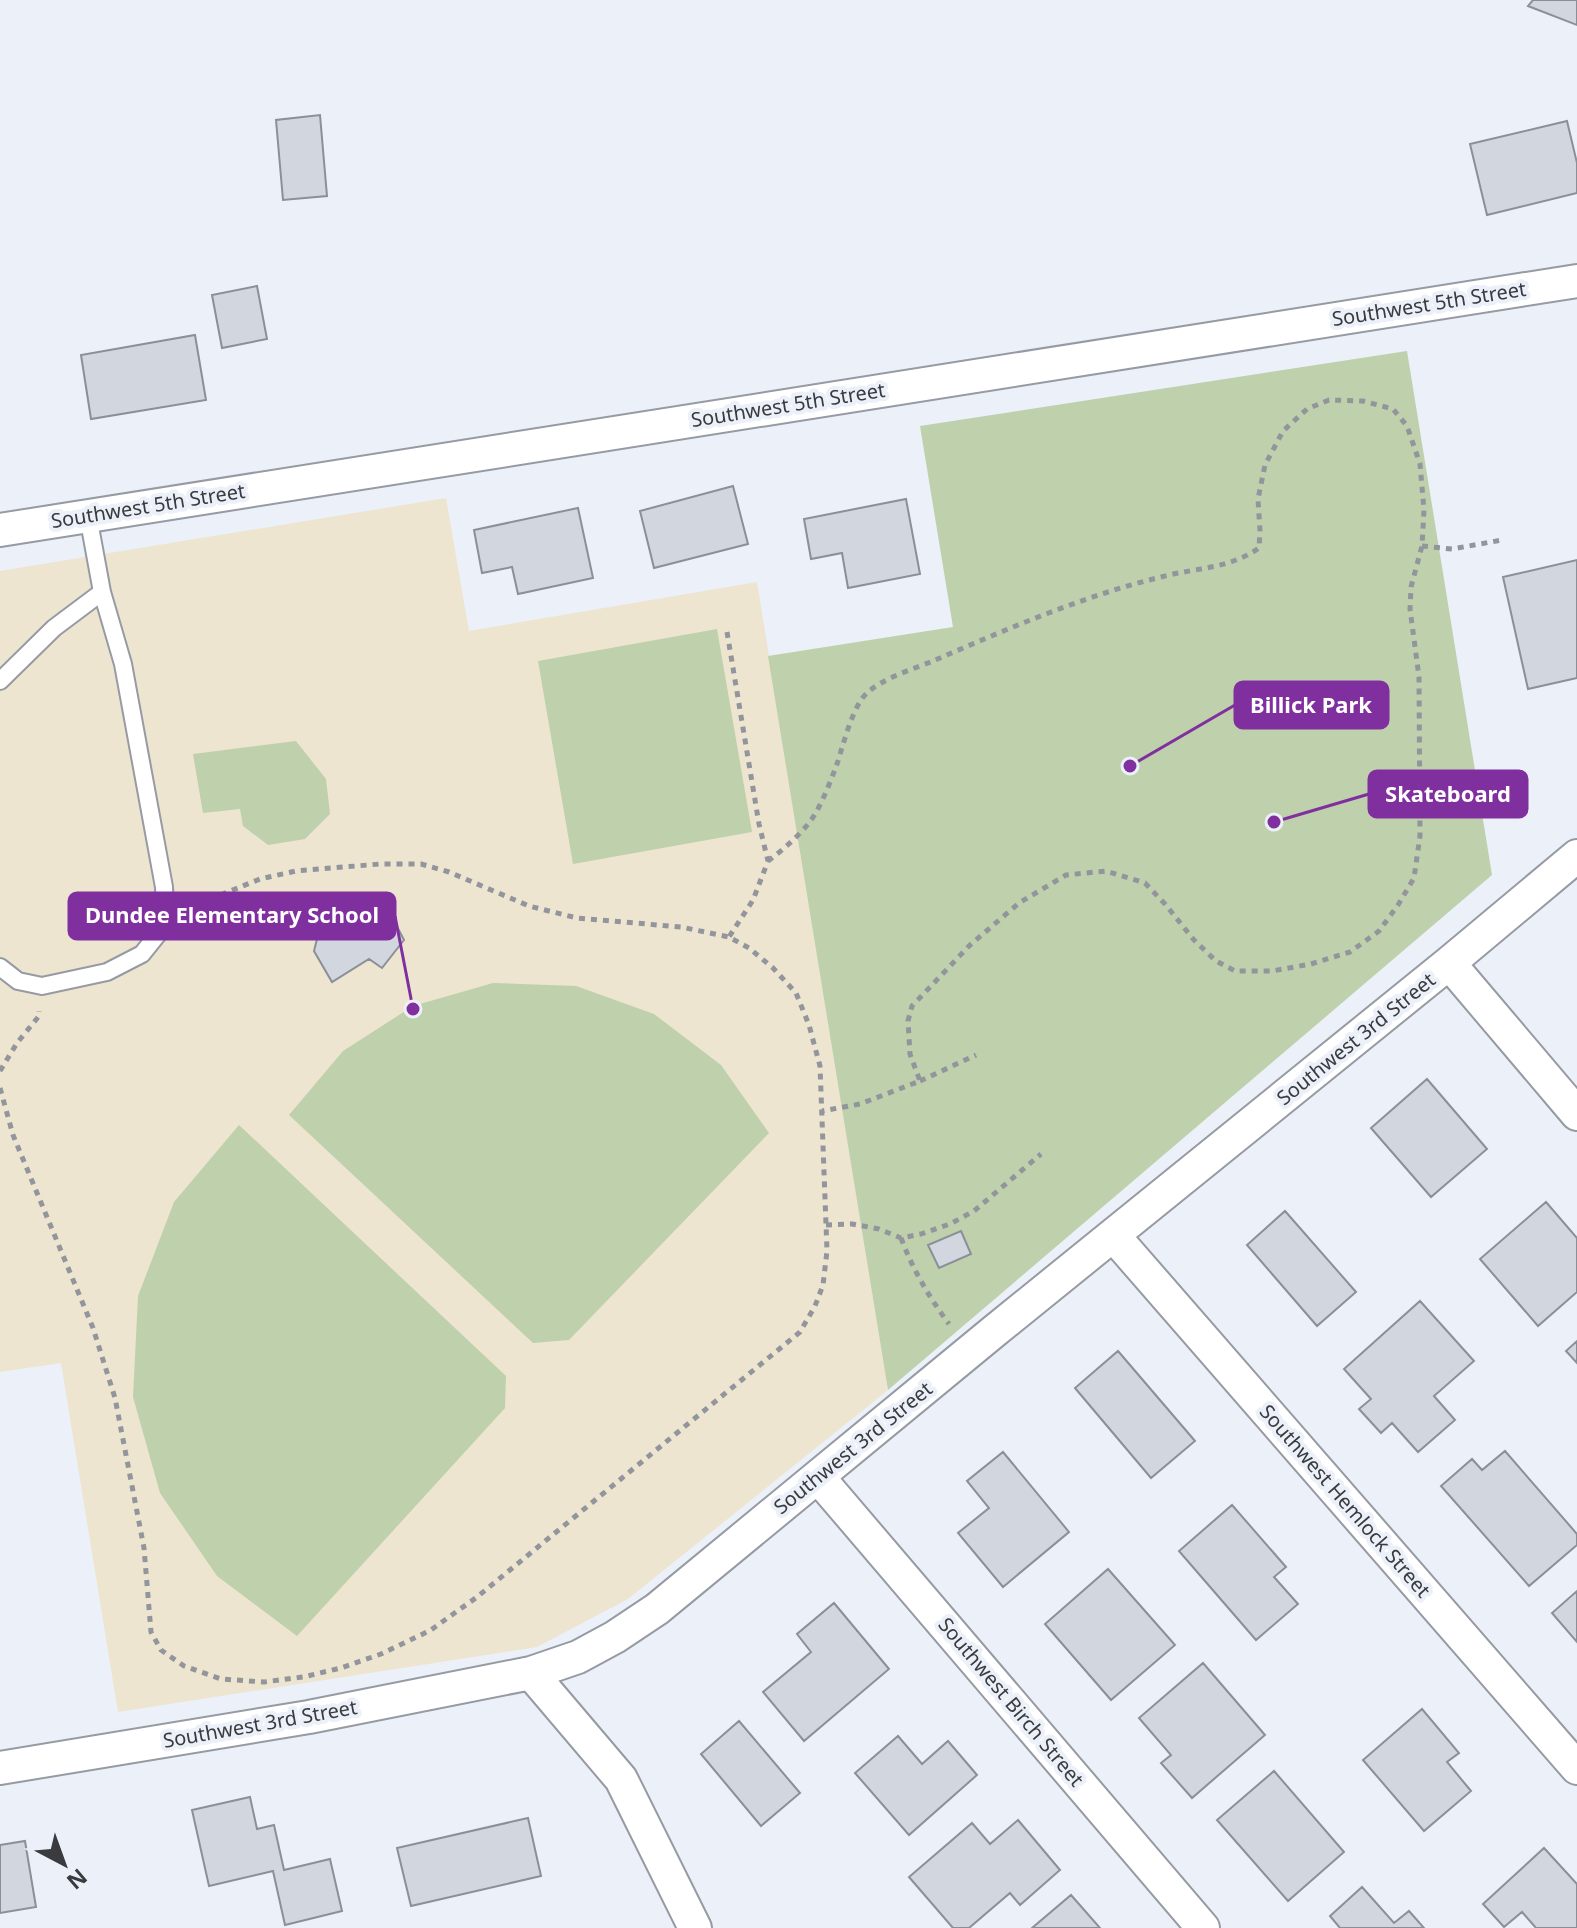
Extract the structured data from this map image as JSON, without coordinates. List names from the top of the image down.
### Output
{
  "streets": {
    "street": [
      "Southwest 5th Street",
      "Southwest 3rd Street",
      "Southwest Hemlock Street",
      "Southwest Birch Street"
    ]
  },
  "crossings": [
    ["Southwest 3rd Street", "Southwest Hemlock Street"],
    ["Southwest 3rd Street", "Southwest Birch Street"]
  ],
  "places": ["Billick Park", "Skateboard", "Dundee Elementary School"],
  "north": "bottom right"
}
